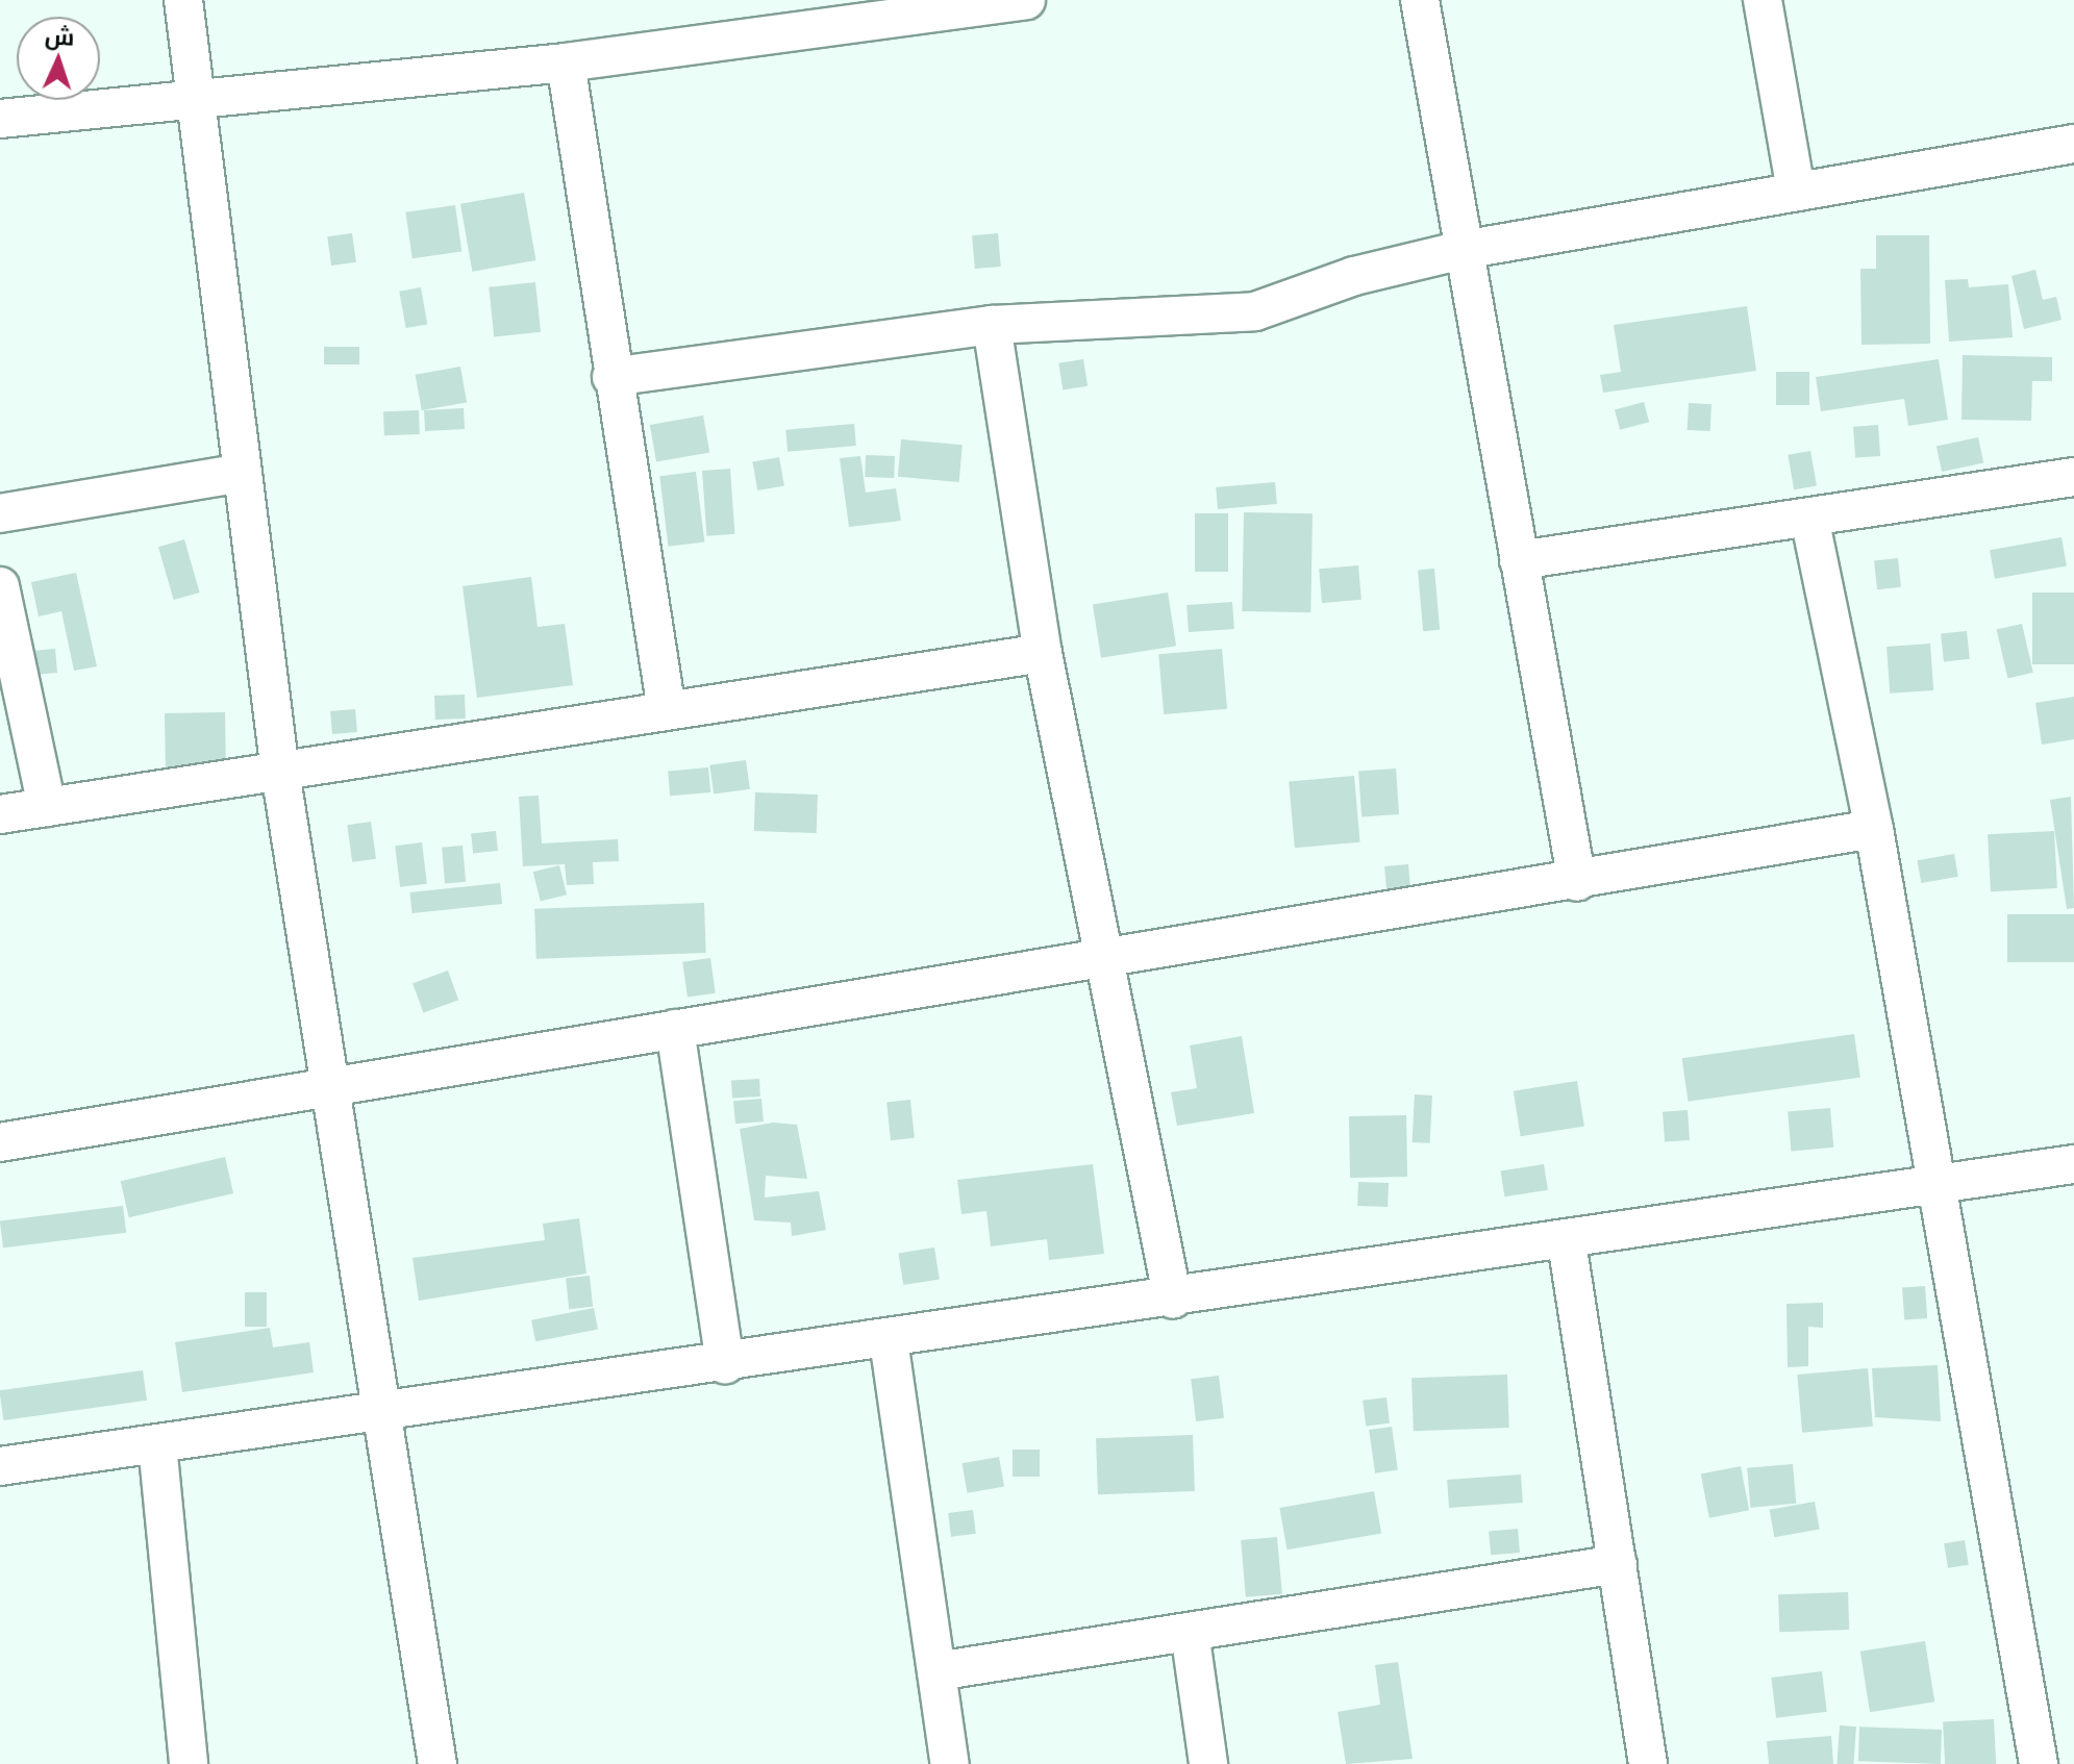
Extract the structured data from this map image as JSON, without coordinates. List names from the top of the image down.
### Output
{
  "north": "top"
}
